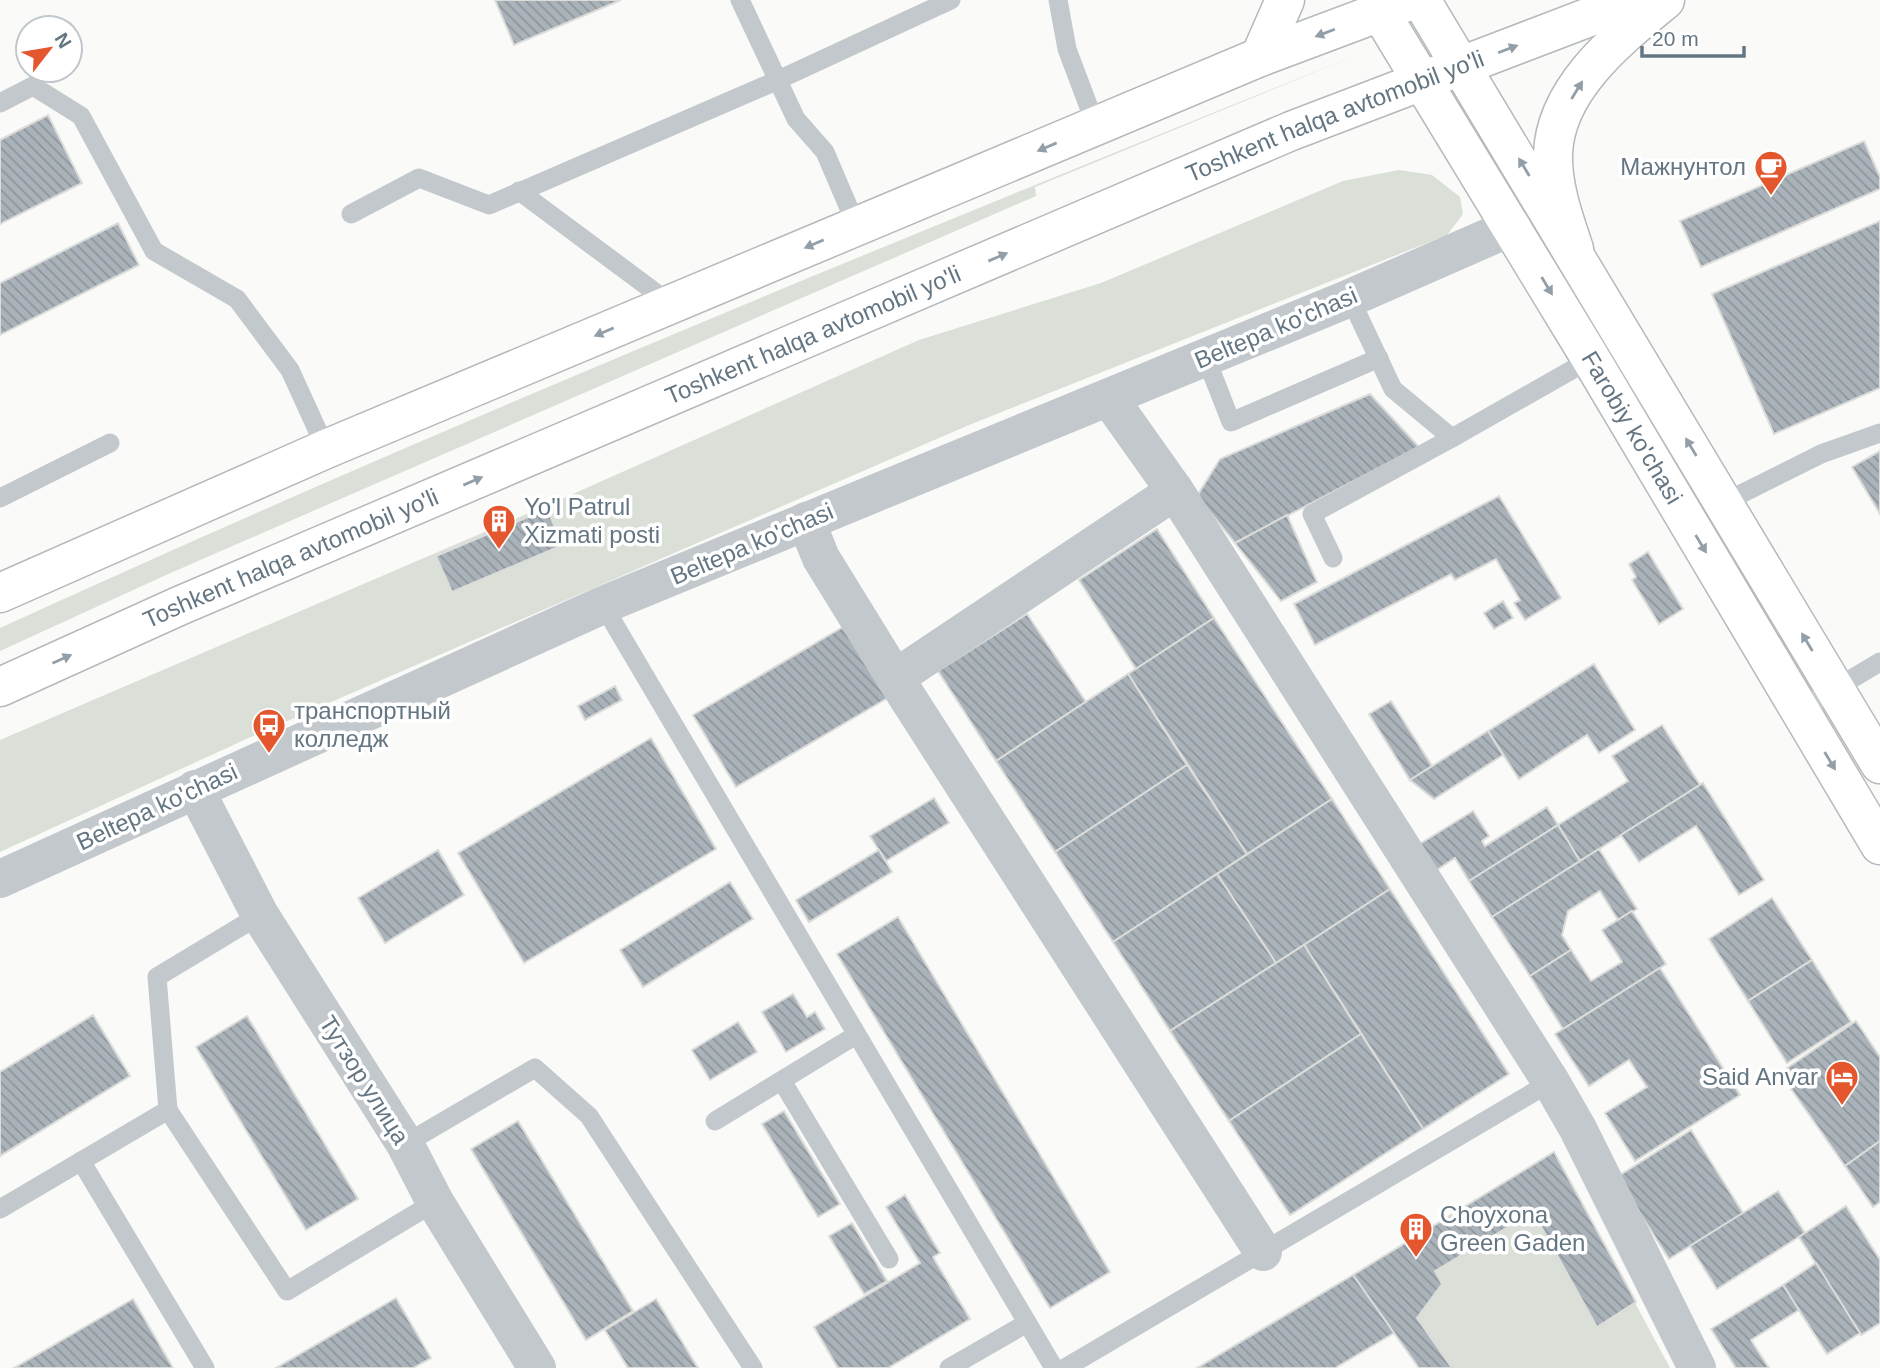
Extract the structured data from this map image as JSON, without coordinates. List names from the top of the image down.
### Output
{
  "streets": {
    "main road": ["Toshkent halqa avtomobil yo'li", "Farobiy ko'chasi"],
    "street": ["Beltepa ko'chasi", "Тутзор улица"]
  },
  "crossings": [
    ["Toshkent halqa avtomobil yo'li", "Farobiy ko'chasi"],
    ["Beltepa ko'chasi", "Farobiy ko'chasi"],
    ["Beltepa ko'chasi", "Тутзор улица"]
  ],
  "places": {
    "cafe": ["Мажнунтол"],
    "building": ["Yo'l Patrul Xizmati posti", "Choyxona Green Gaden"],
    "bus stop": ["транспортный колледж"],
    "hotel": ["Said Anvar"]
  },
  "scale_bar": "20 m",
  "north": "top right"
}
